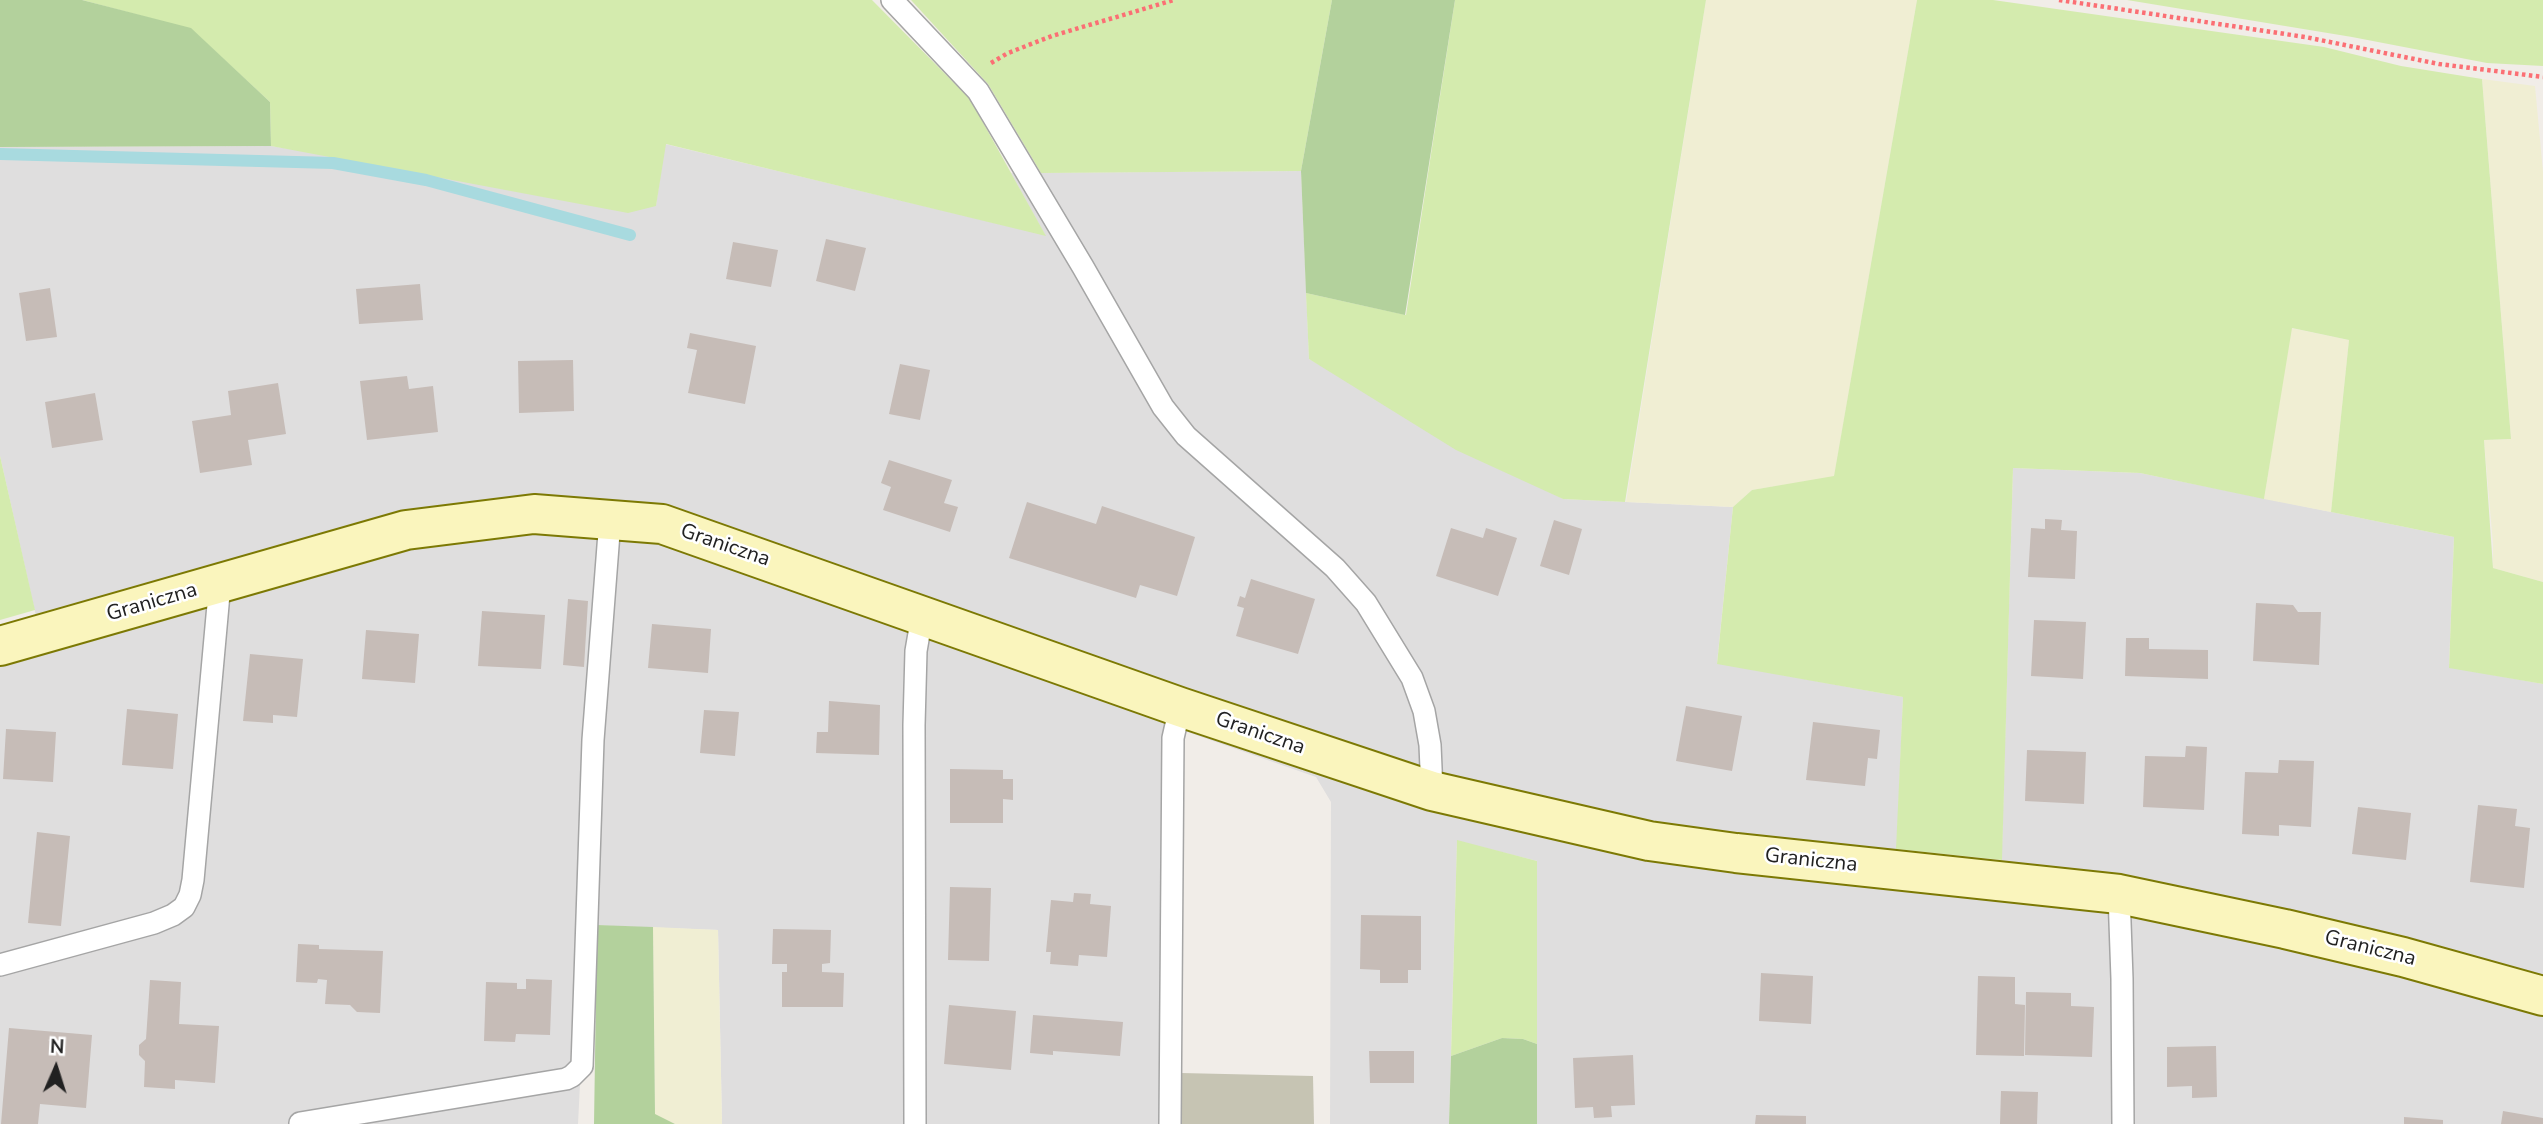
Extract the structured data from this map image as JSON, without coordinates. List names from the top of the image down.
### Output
{
  "streets": {
    "street": ["Graniczna"]
  },
  "north": "top"
}
